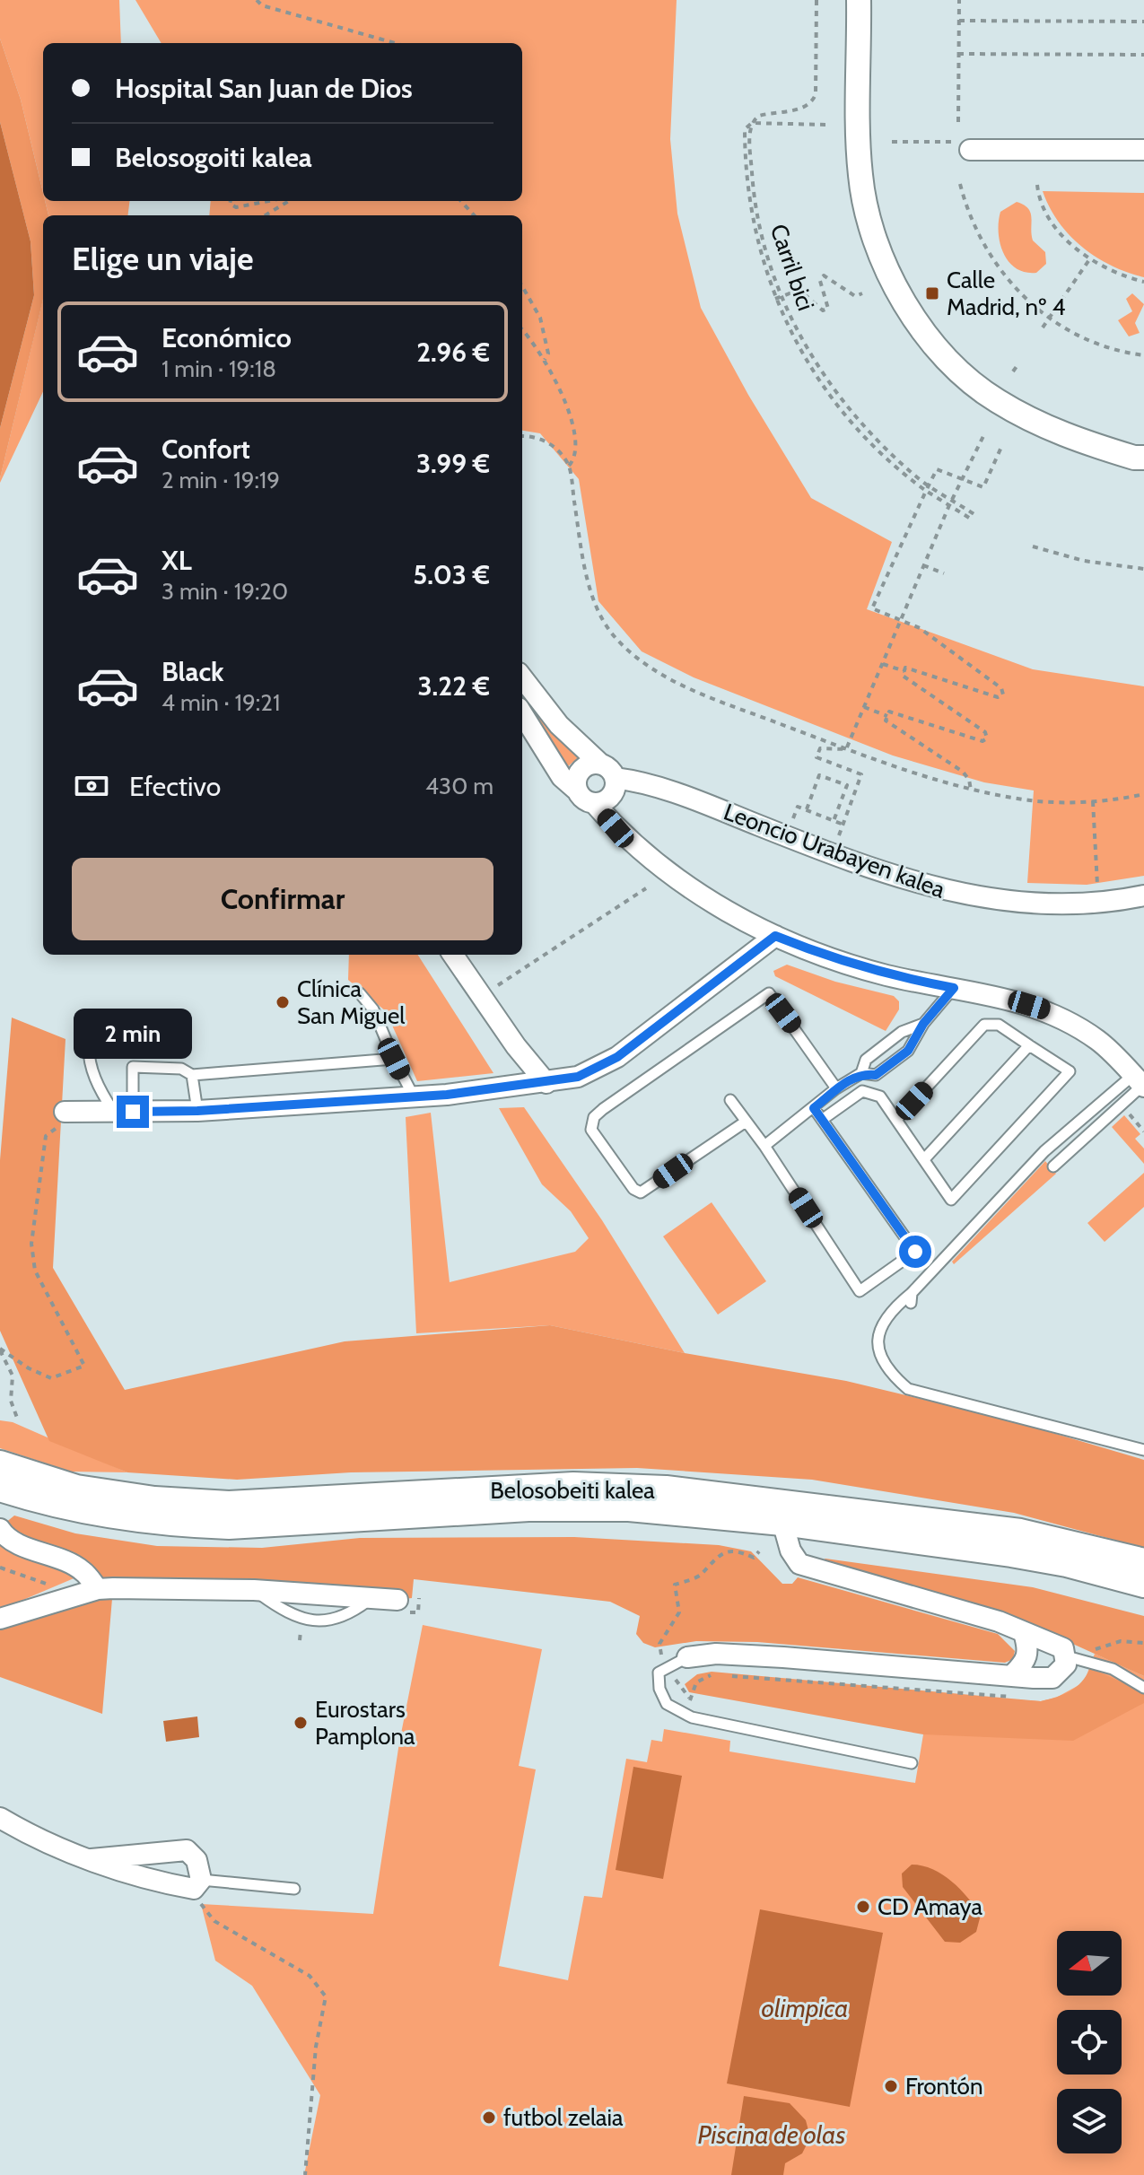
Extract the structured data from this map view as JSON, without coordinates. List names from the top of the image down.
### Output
{
  "streets": {
    "main road": ["Belosobeiti kalea"],
    "street": ["Leoncio Urabayen kalea"],
    "path": ["Carril bici"]
  },
  "water": ["olimpica", "Piscina de olas"],
  "places": {
    "transit": ["Calle Madrid, nº 4"],
    "other": [
      "Clínica San Miguel",
      "Eurostars Pamplona",
      "CD Amaya",
      "Frontón",
      "futbol zelaia"
    ]
  },
  "north": "left",
  "page": {
    "banner": ["Hospital San Juan de Dios", "Belosogoiti kalea"],
    "heading": "Elige un viaje",
    "list": [
      {
        "name": "Económico",
        "note": "1 min · 19:18",
        "value": "2.96 €"
      },
      {
        "name": "Confort",
        "note": "2 min · 19:19",
        "value": "3.99 €"
      },
      {
        "name": "XL",
        "note": "3 min · 19:20",
        "value": "5.03 €"
      },
      {
        "name": "Black",
        "note": "4 min · 19:21",
        "value": "3.22 €"
      }
    ],
    "pay": ["Efectivo", "430 m"],
    "buttons": "Confirmar",
    "bubble": "2 min"
  }
}
